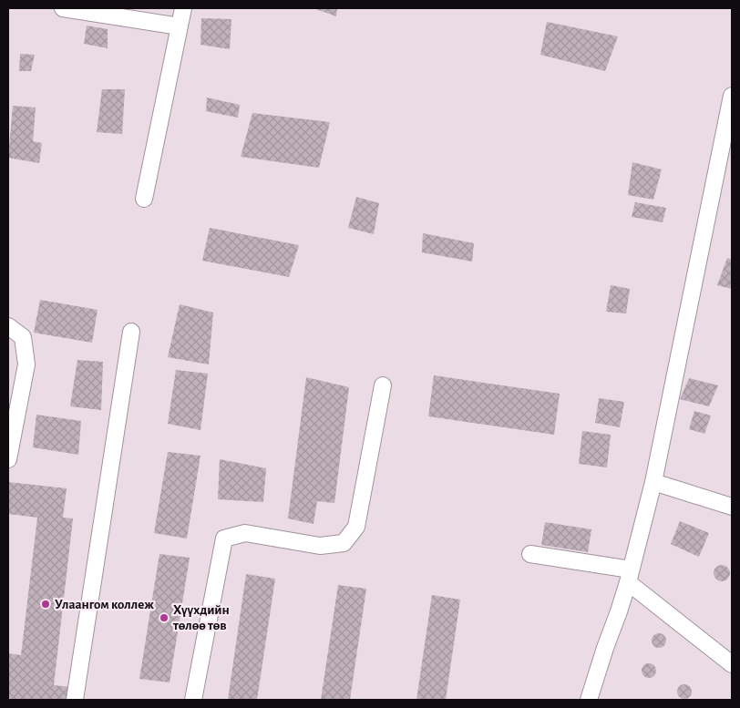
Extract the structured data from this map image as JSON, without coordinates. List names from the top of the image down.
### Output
{
  "places": ["Улаангом коллеж", "Хүүхдийн төлөө төв"]
}
